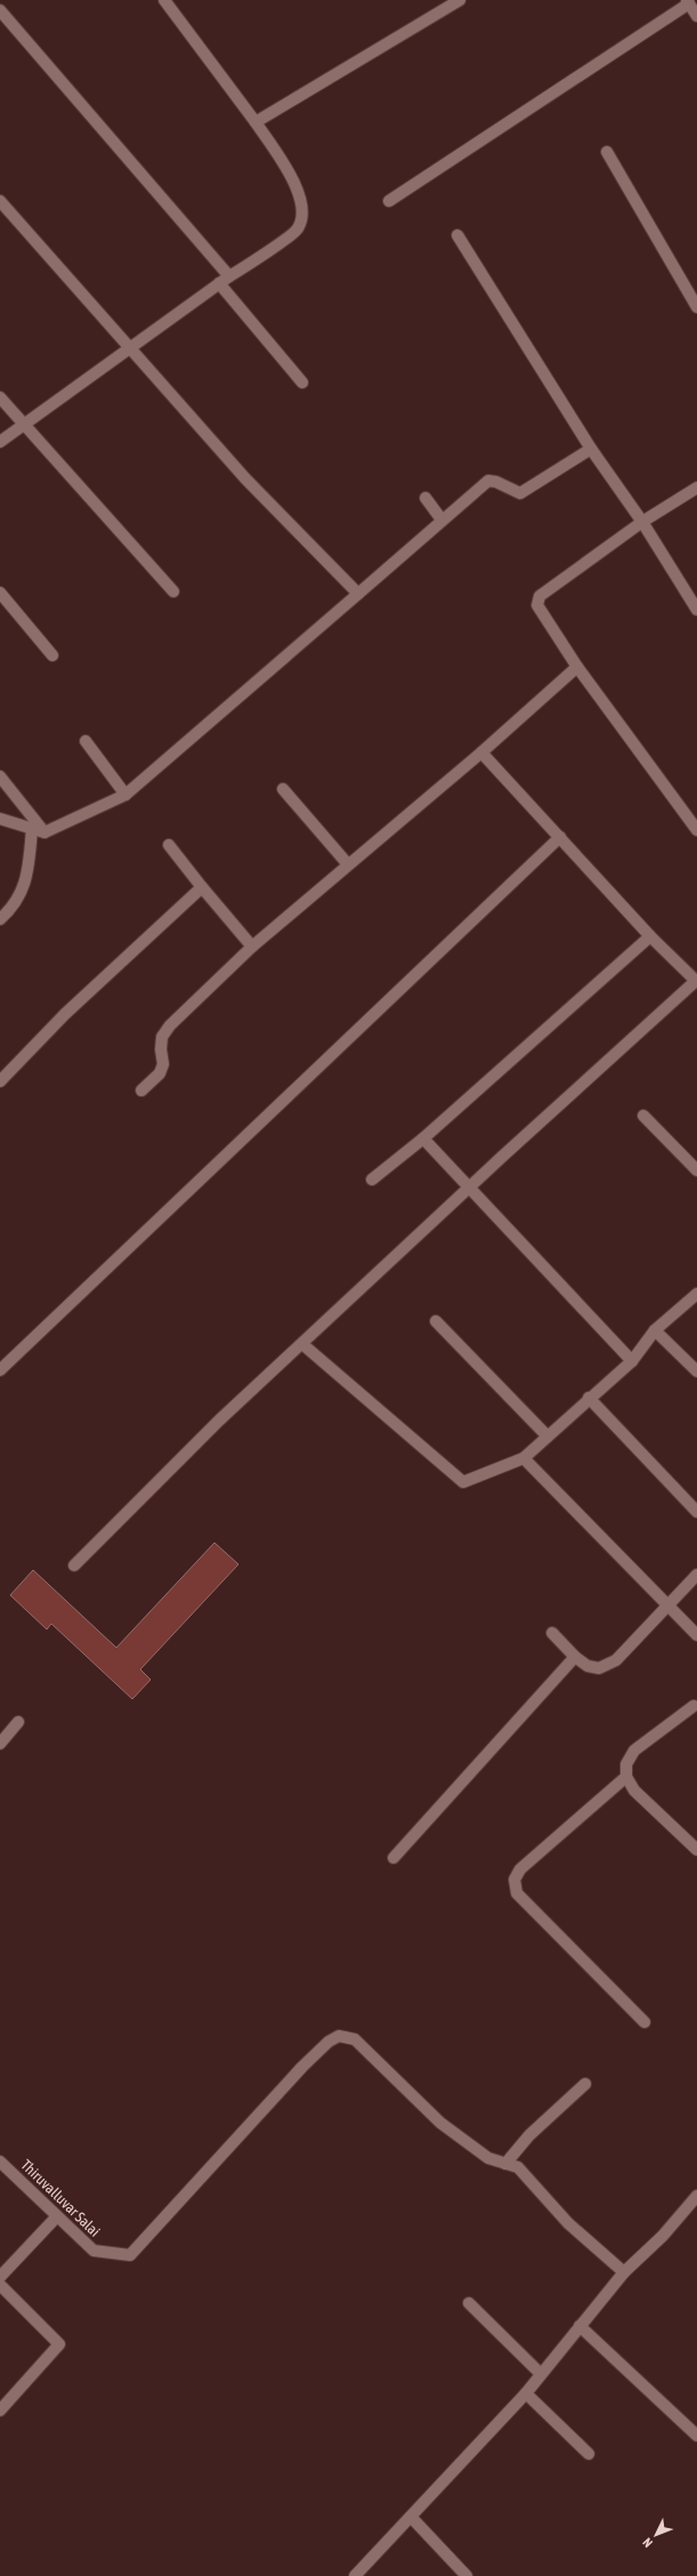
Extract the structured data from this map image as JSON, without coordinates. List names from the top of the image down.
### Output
{
  "streets": {
    "street": ["Thiruvalluvar Salai"]
  },
  "north": "bottom left"
}
